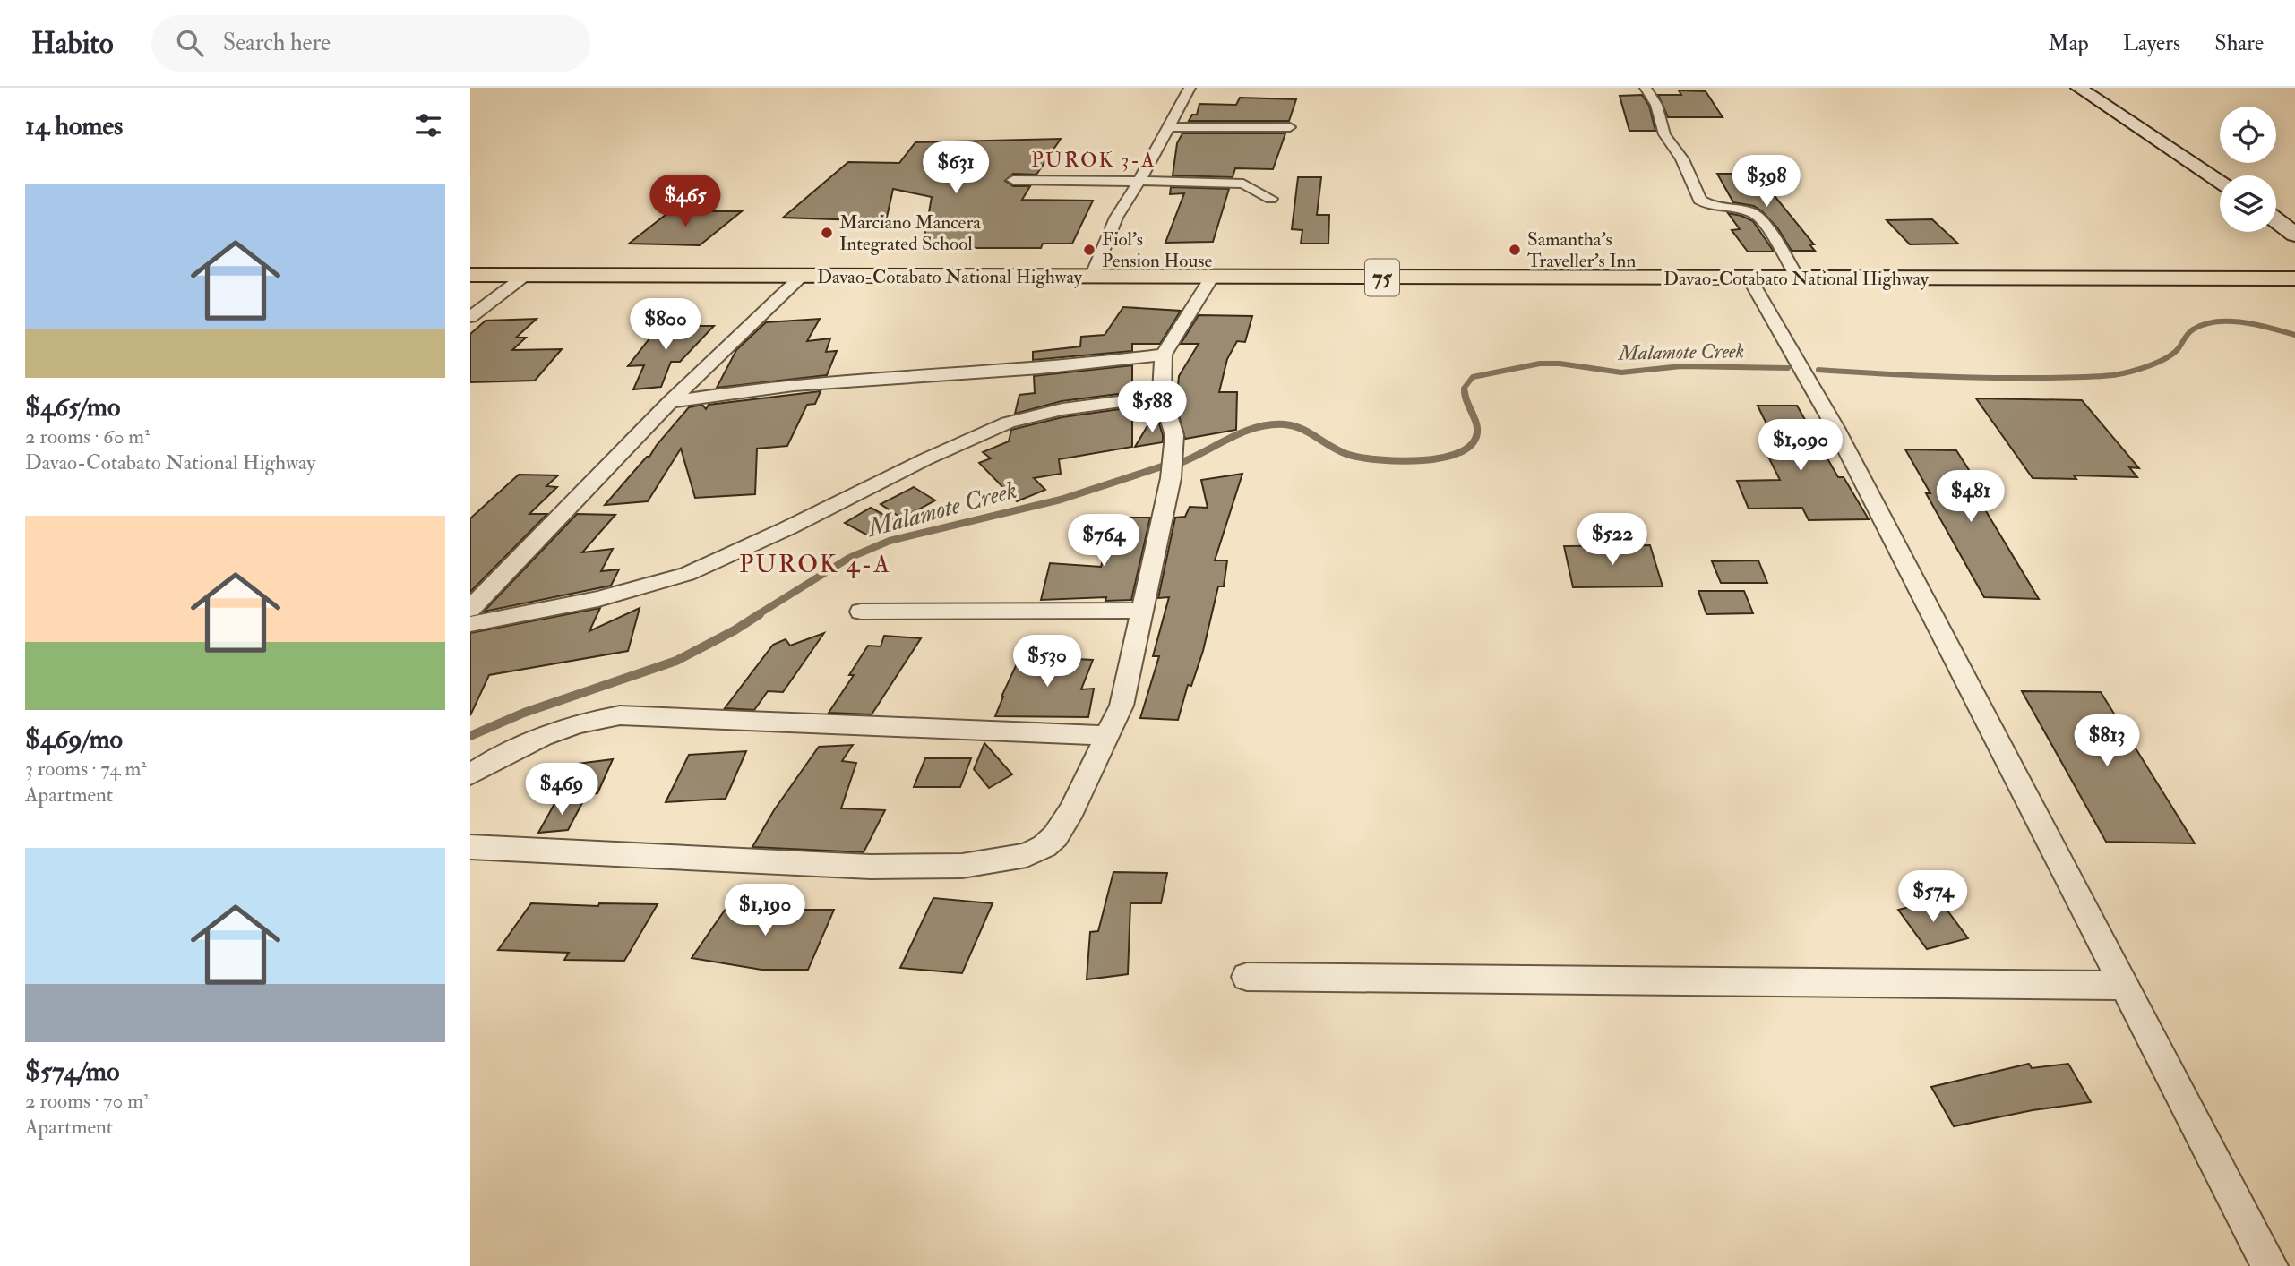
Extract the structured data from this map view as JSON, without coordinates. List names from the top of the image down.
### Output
{
  "streets": {
    "highway": ["Davao-Cotabato National Highway", "75"]
  },
  "districts": ["PUROK 3-A", "PUROK 4-A"],
  "water": ["Malamote Creek"],
  "places": ["Marciano Mancera Integrated School", "Fiol's Pension House", "Samantha's Traveller's Inn"],
  "page": {
    "header": "Habito",
    "search": "Search here",
    "nav": ["Map", "Layers", "Share"],
    "heading": "14 homes",
    "price": [
      "$631",
      "$398",
      "$465",
      "$800",
      "$588",
      "$1,090",
      "$481",
      "$522",
      "$764",
      "$530",
      "$813",
      "$469",
      "$574",
      "$1,190"
    ],
    "list": [
      {
        "name": "$465/mo",
        "note": "2 rooms · 60 m² · Davao-Cotabato National Highway"
      },
      {
        "name": "$469/mo",
        "note": "3 rooms · 74 m² · Apartment"
      },
      {
        "name": "$574/mo",
        "note": "2 rooms · 70 m² · Apartment"
      }
    ]
  }
}
